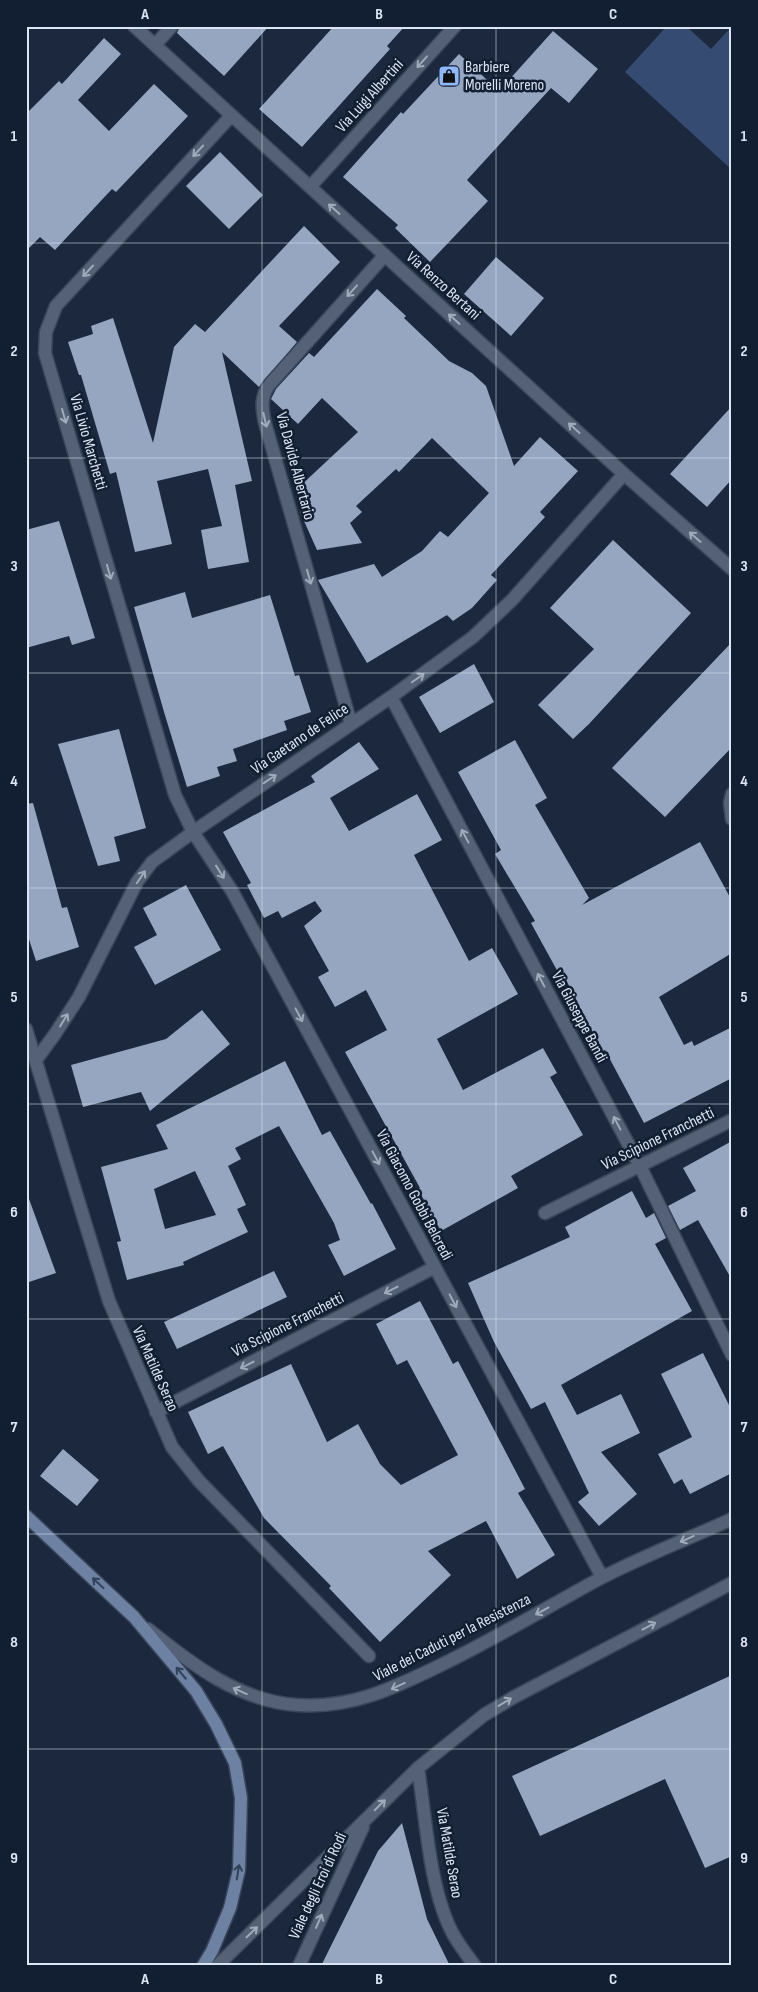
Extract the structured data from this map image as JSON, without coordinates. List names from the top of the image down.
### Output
{
  "streets": {
    "street": [
      "Via Luigi Albertini",
      "Via Renzo Bertani",
      "Via Livio Marchetti",
      "Via Davide Albertario",
      "Via Gaetano de Felice",
      "Via Giuseppe Bandi",
      "Via Scipione Franchetti",
      "Via Giacomo Gobbi Belcredi",
      "Via Matilde Serao",
      "Viale dei Caduti per la Resistenza",
      "Viale degli Eroi di Rodi"
    ]
  },
  "crossings": [
    ["Via Luigi Albertini", "Via Renzo Bertani"],
    ["Via Renzo Bertani", "Via Livio Marchetti"],
    ["Via Renzo Bertani", "Via Davide Albertario"],
    ["Via Renzo Bertani", "Via Gaetano de Felice"],
    ["Via Livio Marchetti", "Via Gaetano de Felice"],
    ["Via Livio Marchetti", "Via Giacomo Gobbi Belcredi"],
    ["Via Davide Albertario", "Via Gaetano de Felice"],
    ["Via Gaetano de Felice", "Via Giuseppe Bandi"],
    ["Via Gaetano de Felice", "Via Giacomo Gobbi Belcredi"],
    ["Via Gaetano de Felice", "Via Matilde Serao"],
    ["Via Giuseppe Bandi", "Via Scipione Franchetti"],
    ["Via Scipione Franchetti", "Via Giacomo Gobbi Belcredi"],
    ["Via Scipione Franchetti", "Via Matilde Serao"],
    ["Via Giacomo Gobbi Belcredi", "Viale dei Caduti per la Resistenza"]
  ],
  "one_way": [
    "Via Luigi Albertini",
    "Via Renzo Bertani",
    "Via Livio Marchetti",
    "Via Davide Albertario",
    "Via Gaetano de Felice",
    "Via Giuseppe Bandi",
    "Via Scipione Franchetti",
    "Via Giacomo Gobbi Belcredi"
  ],
  "places": {
    "shop": ["Barbiere Morelli Moreno"]
  },
  "grid": {
    "columns": ["A", "B", "C"],
    "rows": [
      "1",
      "2",
      "3",
      "4",
      "5",
      "6",
      "7",
      "8",
      "9"
    ]
  }
}
